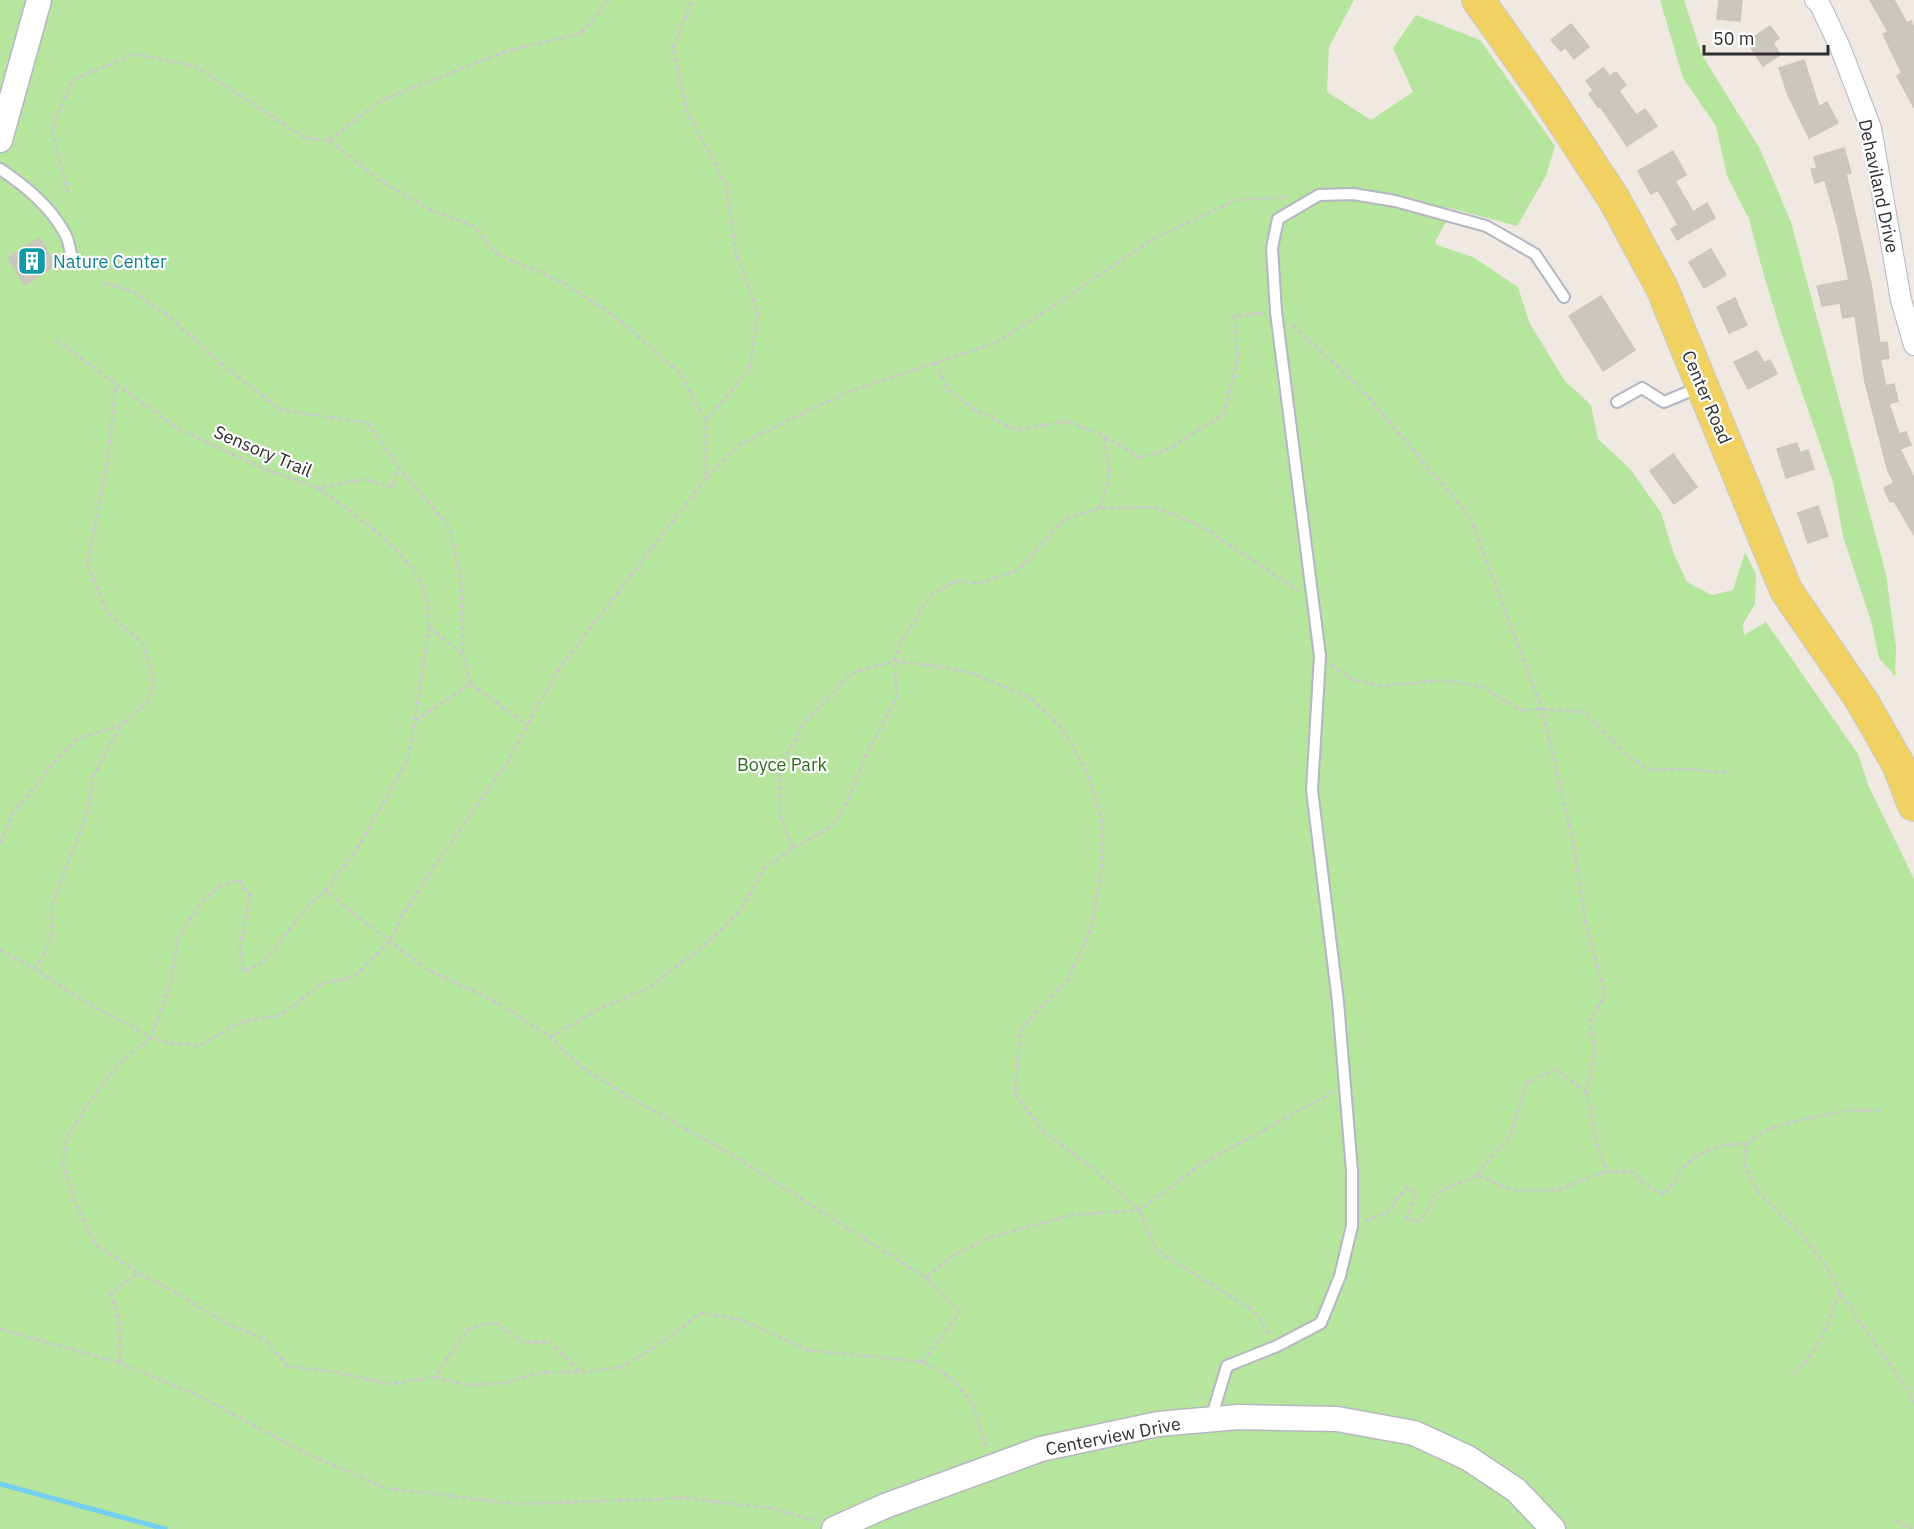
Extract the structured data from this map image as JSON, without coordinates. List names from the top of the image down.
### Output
{
  "streets": {
    "main road": ["Center Road"],
    "street": ["Dehaviland Drive", "Centerview Drive"],
    "path": ["Sensory Trail"]
  },
  "parks": ["Boyce Park"],
  "places": {
    "building": ["Nature Center"]
  },
  "scale_bar": "50 m"
}
